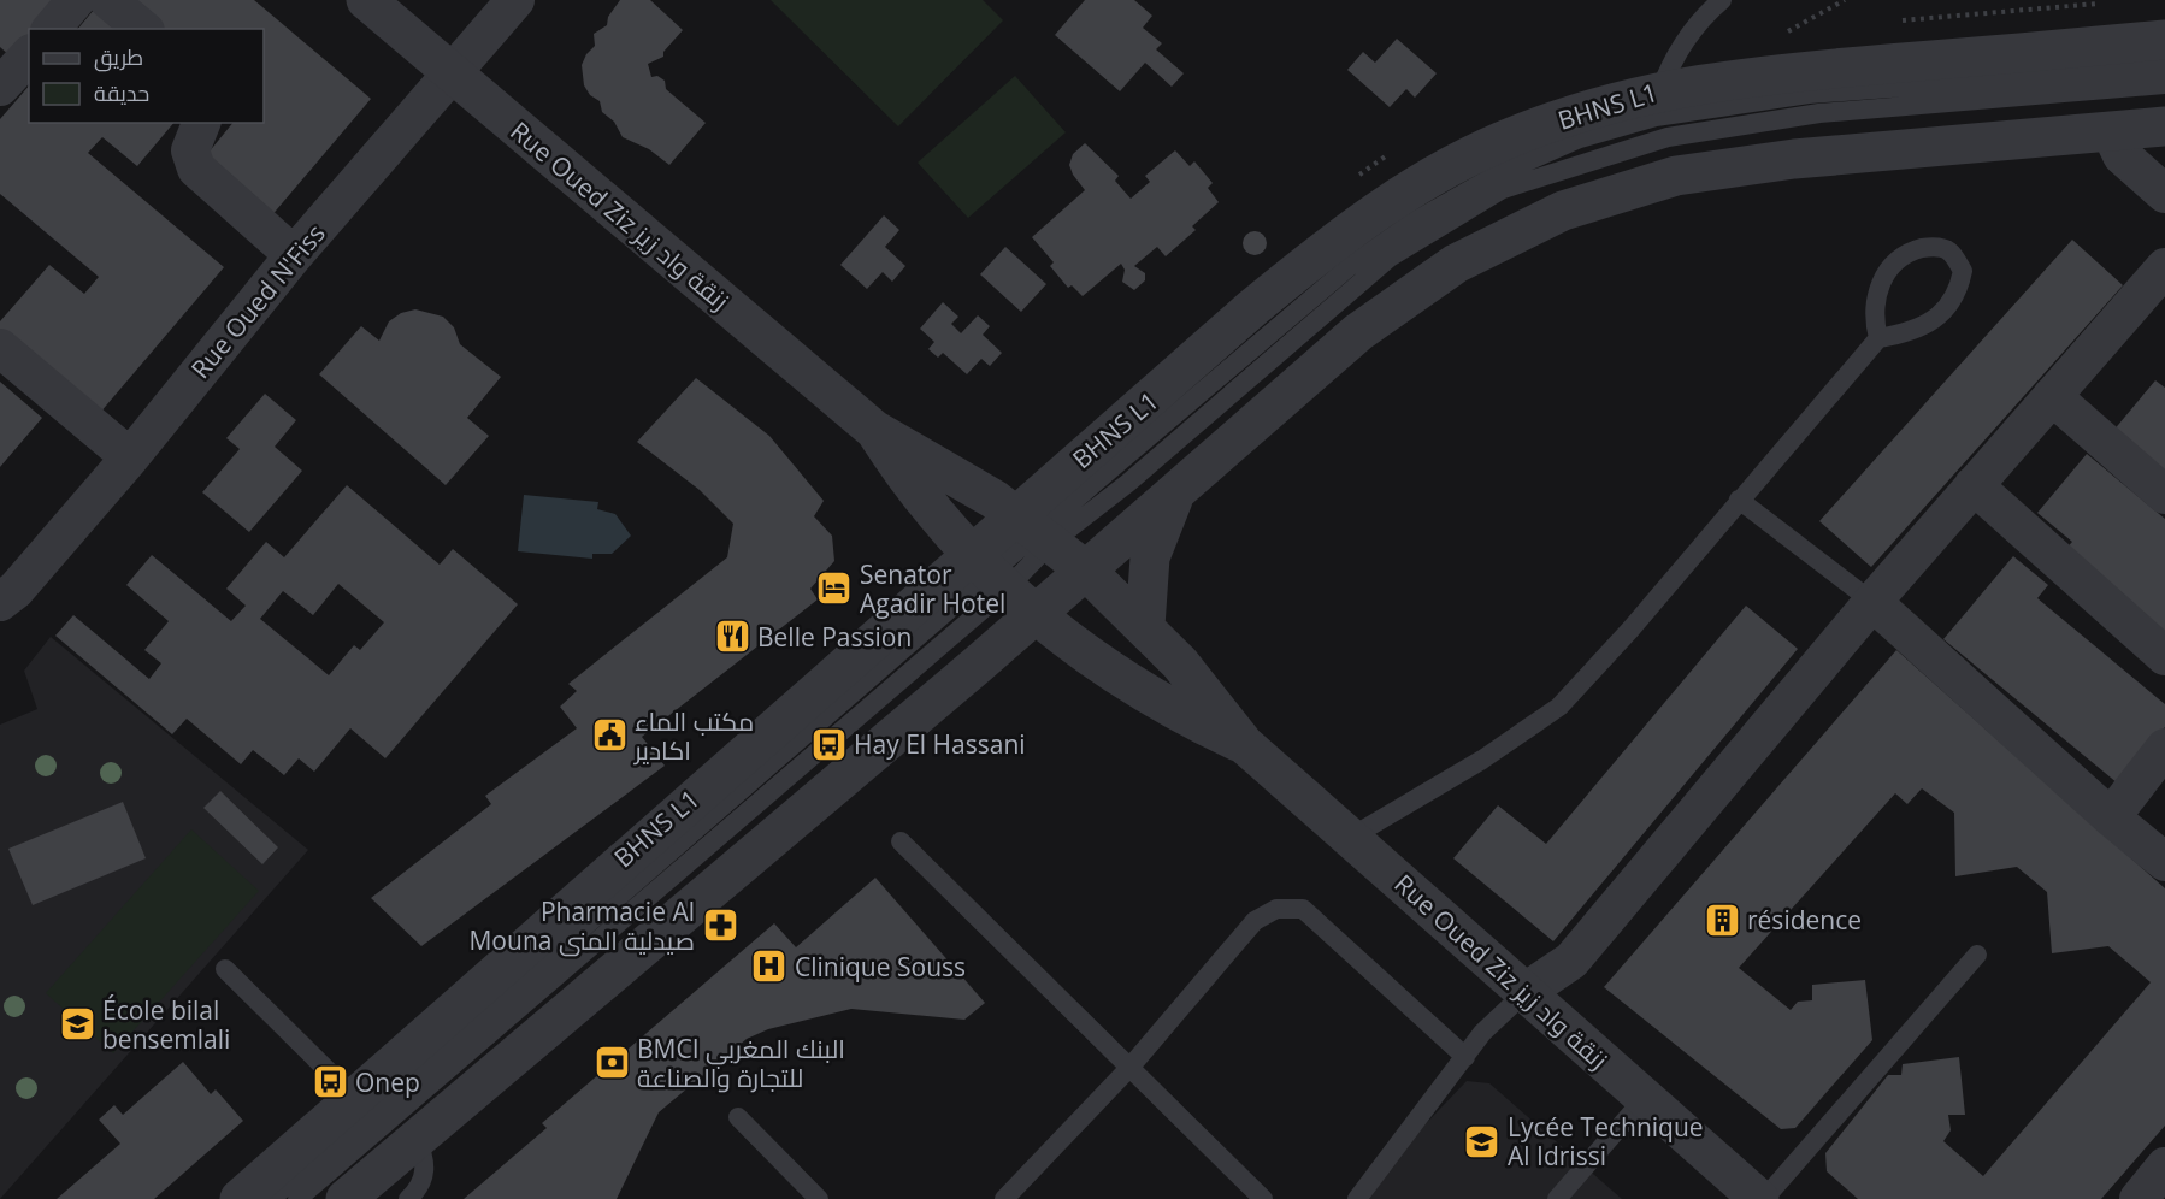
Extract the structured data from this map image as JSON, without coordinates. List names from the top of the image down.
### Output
{
  "streets": {
    "street": ["Rue Oued Ziz زنقة واد زيز", "Rue Oued N'Fiss"],
    "lane": ["BHNS L1"]
  },
  "crossings": [
    ["BHNS L1", "Rue Oued Ziz زنقة واد زيز"],
    ["Rue Oued Ziz زنقة واد زيز", "Rue Oued N'Fiss"]
  ],
  "places": {
    "hotel": ["Senator Agadir Hotel"],
    "restaurant": ["Belle Passion"],
    "public building": ["مكتب الماء اكادير"],
    "bus stop": ["Hay El Hassani", "Onep"],
    "building": ["résidence"],
    "pharmacy": ["Pharmacie Al Mouna صيدلية المنى"],
    "hospital": ["Clinique Souss"],
    "school or university": ["École bilal bensemlali", "Lycée Technique Al Idrissi"],
    "bank": ["BMCI البنك المغربي للتجارة والصناعة"]
  },
  "legend": ["طريق", "حديقة"]
}
